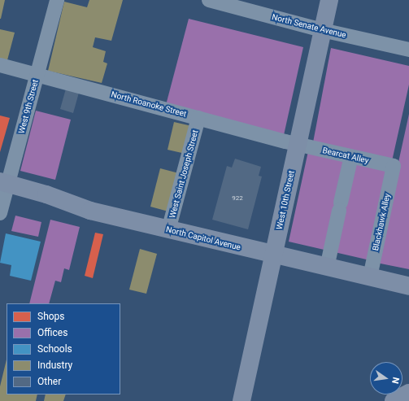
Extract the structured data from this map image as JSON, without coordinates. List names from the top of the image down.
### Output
{
  "streets": {
    "main road": ["West 10th Street", "North Capitol Avenue"],
    "street": [
      "North Senate Avenue",
      "North Roanoke Street",
      "West 9th Street",
      "Bearcat Alley",
      "West Saint Joseph Street",
      "Blackhawk Alley"
    ]
  },
  "crossings": [
    ["North Senate Avenue", "West 10th Street"],
    ["North Roanoke Street", "West 9th Street"],
    ["North Roanoke Street", "Bearcat Alley"],
    ["North Roanoke Street", "West Saint Joseph Street"],
    ["North Roanoke Street", "West 10th Street"],
    ["West 9th Street", "North Capitol Avenue"],
    ["Bearcat Alley", "West 10th Street"],
    ["Bearcat Alley", "Blackhawk Alley"],
    ["West Saint Joseph Street", "North Capitol Avenue"],
    ["West 10th Street", "North Capitol Avenue"],
    ["Blackhawk Alley", "North Capitol Avenue"]
  ],
  "house_numbers": ["922"],
  "legend": [
    "Shops",
    "Offices",
    "Schools",
    "Industry",
    "Other"
  ],
  "north": "right"
}
